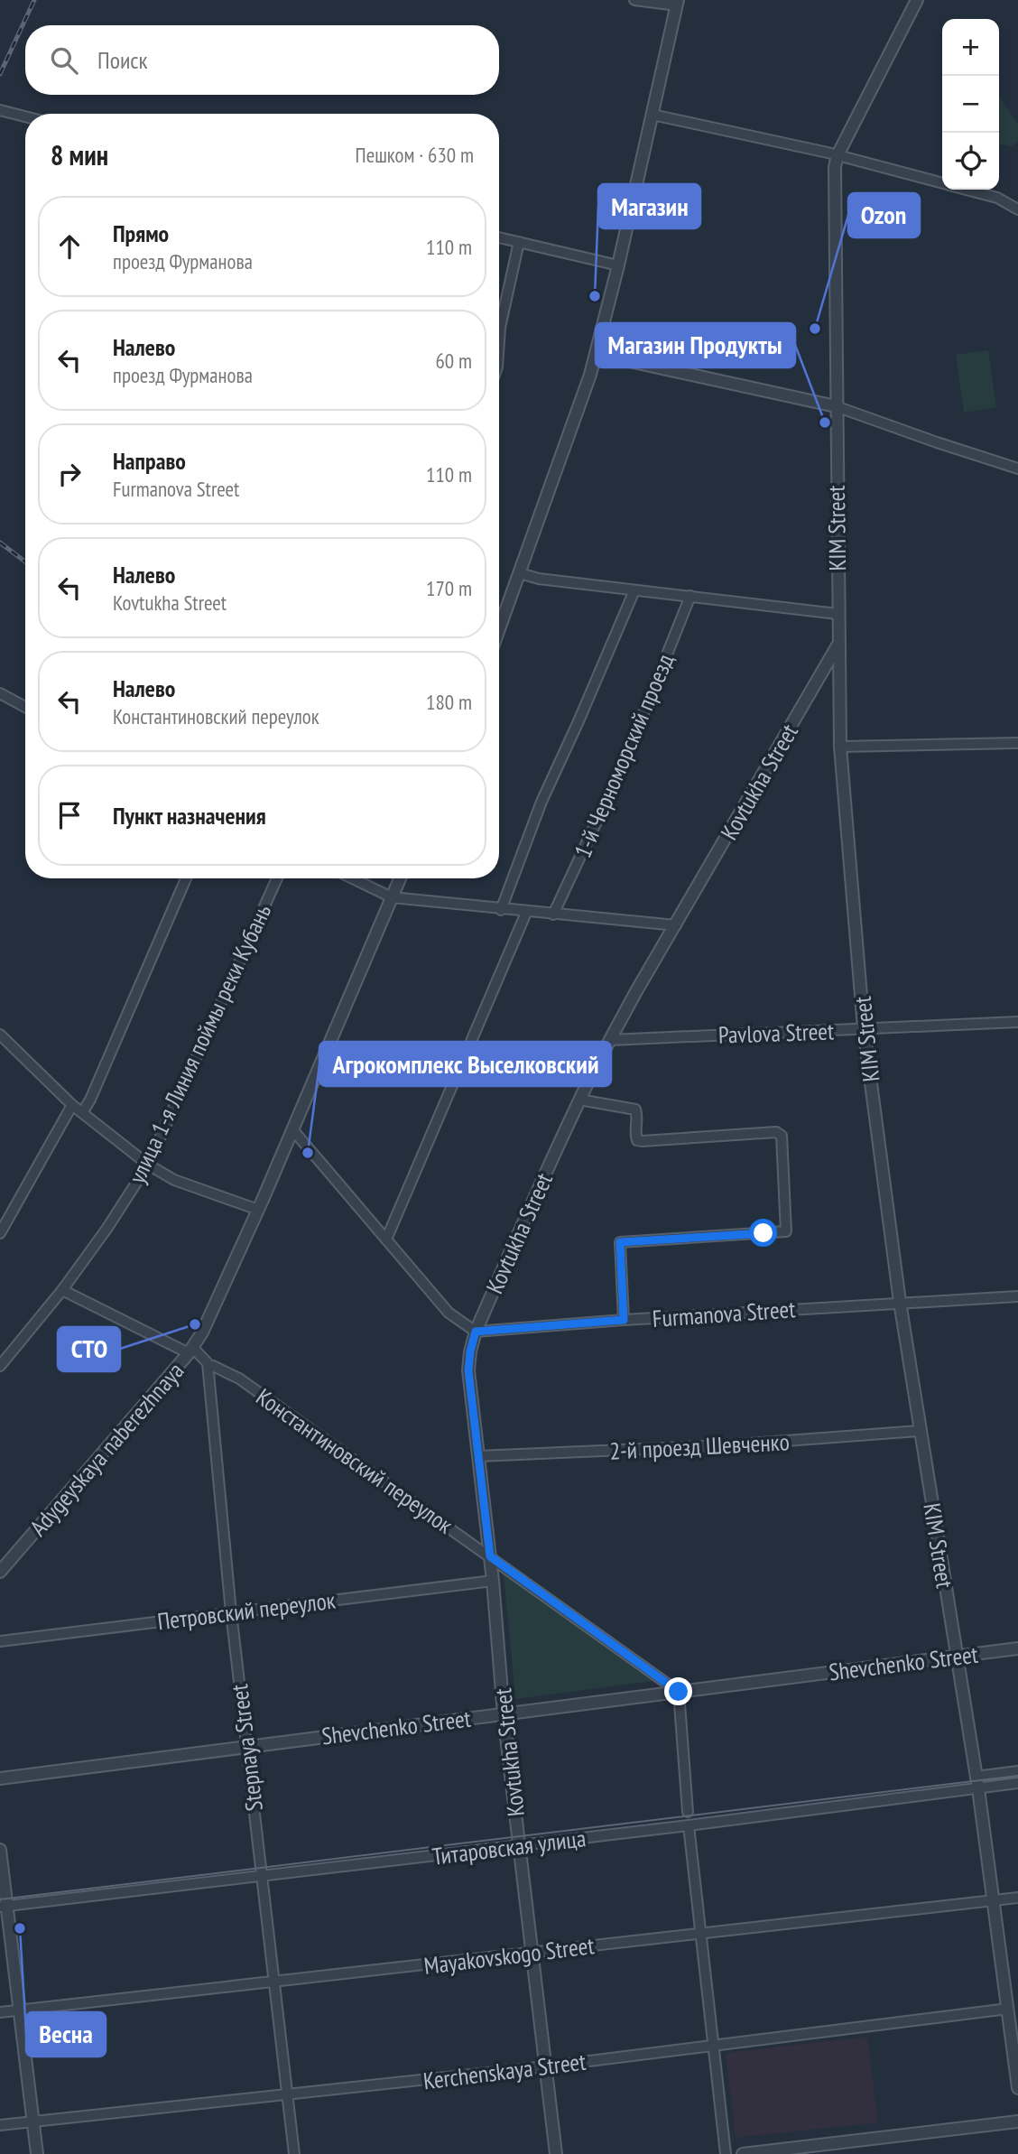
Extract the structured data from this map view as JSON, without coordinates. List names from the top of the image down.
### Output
{
  "streets": {
    "street": [
      "KIM Street",
      "1-й Черноморский проезд",
      "Kovtukha Street",
      "Pavlova Street",
      "улица 1-я Линия поймы реки Кубань",
      "Furmanova Street",
      "2-й проезд Шевченко",
      "Adygeyskaya naberezhnaya",
      "Константиновский переулок",
      "Петровский переулок",
      "Shevchenko Street",
      "Stepnaya Street",
      "Титаровская улица",
      "Mayakovskogo Street",
      "Kerchenskaya Street"
    ]
  },
  "crossings": [
    ["KIM Street", "Kovtukha Street"],
    ["KIM Street", "Pavlova Street"],
    ["KIM Street", "Furmanova Street"],
    ["KIM Street", "2-й проезд Шевченко"],
    ["KIM Street", "Shevchenko Street"],
    ["KIM Street", "Титаровская улица"],
    ["KIM Street", "Mayakovskogo Street"],
    ["KIM Street", "Kerchenskaya Street"],
    ["Kovtukha Street", "Pavlova Street"],
    ["Kovtukha Street", "Furmanova Street"],
    ["Kovtukha Street", "2-й проезд Шевченко"],
    ["Kovtukha Street", "Константиновский переулок"],
    ["Kovtukha Street", "Петровский переулок"],
    ["Kovtukha Street", "Shevchenko Street"],
    ["Kovtukha Street", "Титаровская улица"],
    ["Kovtukha Street", "Mayakovskogo Street"],
    ["Kovtukha Street", "Kerchenskaya Street"],
    ["Adygeyskaya naberezhnaya", "Stepnaya Street"],
    ["Константиновский переулок", "Shevchenko Street"],
    ["Петровский переулок", "Stepnaya Street"],
    ["Shevchenko Street", "Stepnaya Street"],
    ["Stepnaya Street", "Титаровская улица"],
    ["Stepnaya Street", "Mayakovskogo Street"],
    ["Stepnaya Street", "Kerchenskaya Street"]
  ],
  "places": [
    "Магазин",
    "Ozon",
    "Магазин Продукты",
    "Агрокомплекс Выселковский",
    "СТО",
    "Весна"
  ],
  "page": {
    "map_buttons": ["+", "−"],
    "search": "Поиск",
    "heading": ["8 мин", "Пешком · 630 m"],
    "list": [
      ["Прямо", "проезд Фурманова", "110 m"],
      ["Налево", "проезд Фурманова", "60 m"],
      ["Направо", "Furmanova Street", "110 m"],
      ["Налево", "Kovtukha Street", "170 m"],
      ["Налево", "Константиновский переулок", "180 m"],
      "Пункт назначения"
    ]
  }
}
